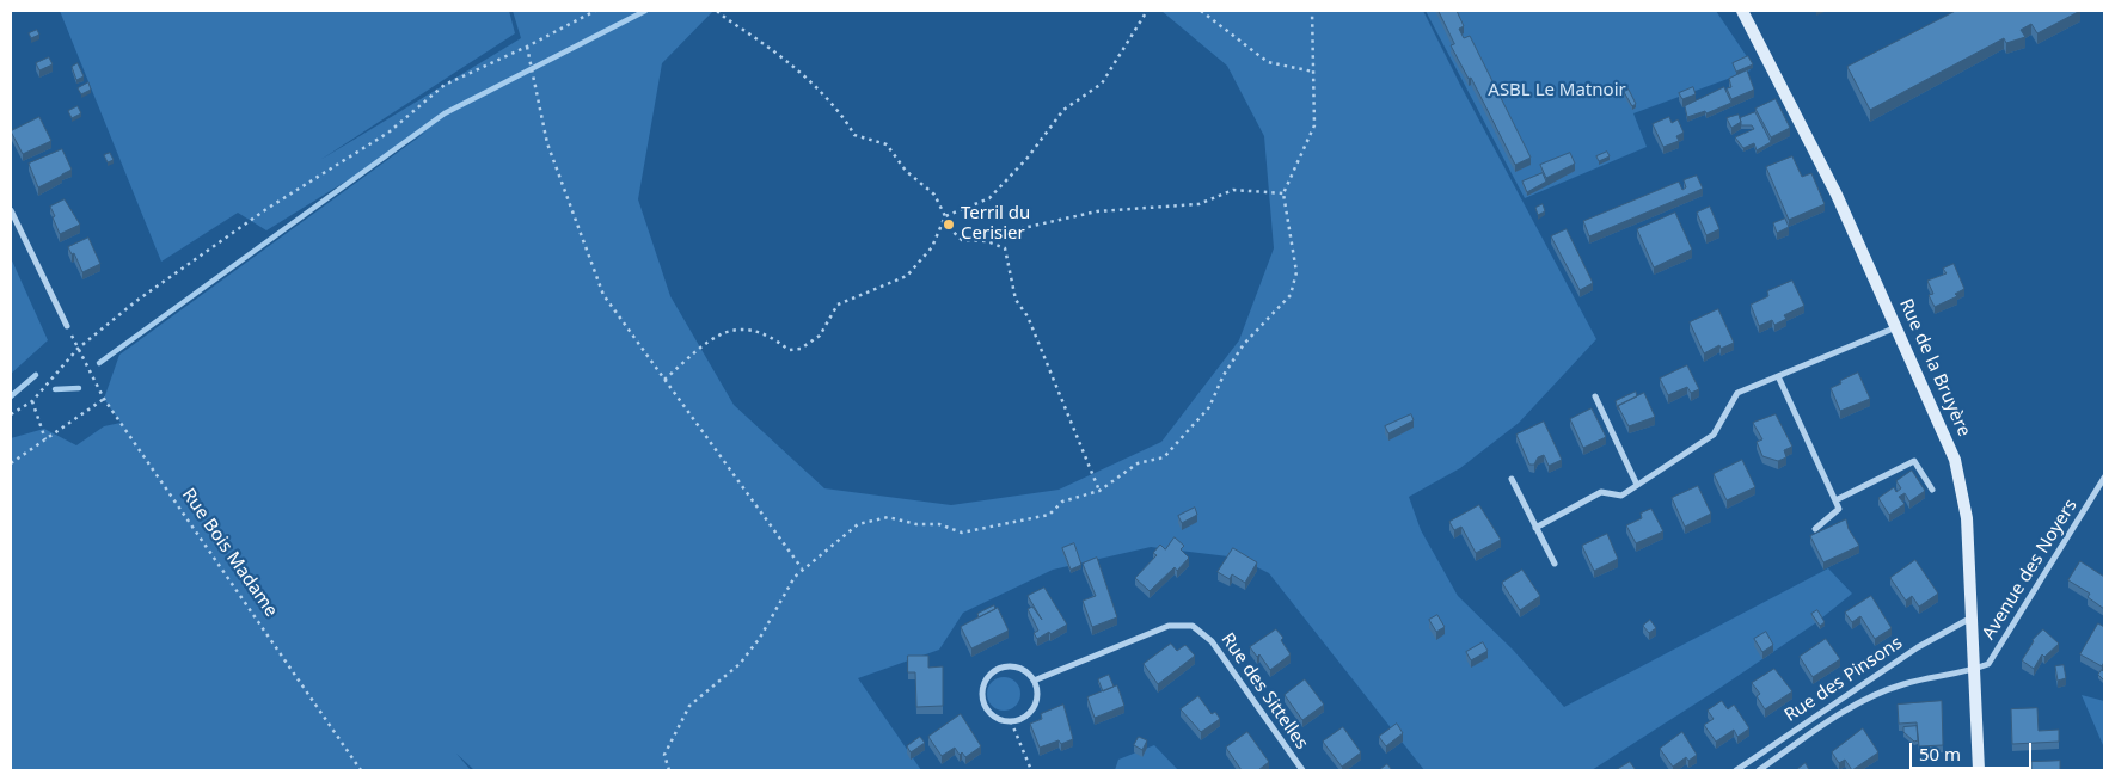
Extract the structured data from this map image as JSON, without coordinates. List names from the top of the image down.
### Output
{
  "streets": {
    "street": [
      "Rue de la Bruyère",
      "Avenue des Noyers",
      "Rue des Pinsons",
      "Rue des Sittelles"
    ],
    "path": ["Rue Bois Madame"]
  },
  "crossings": [
    ["Rue de la Bruyère", "Avenue des Noyers"],
    ["Rue de la Bruyère", "Rue des Pinsons"],
    ["Avenue des Noyers", "Rue des Pinsons"]
  ],
  "parks": ["ASBL Le Matnoir"],
  "places": ["Terril du Cerisier"],
  "scale_bar": "50 m"
}
